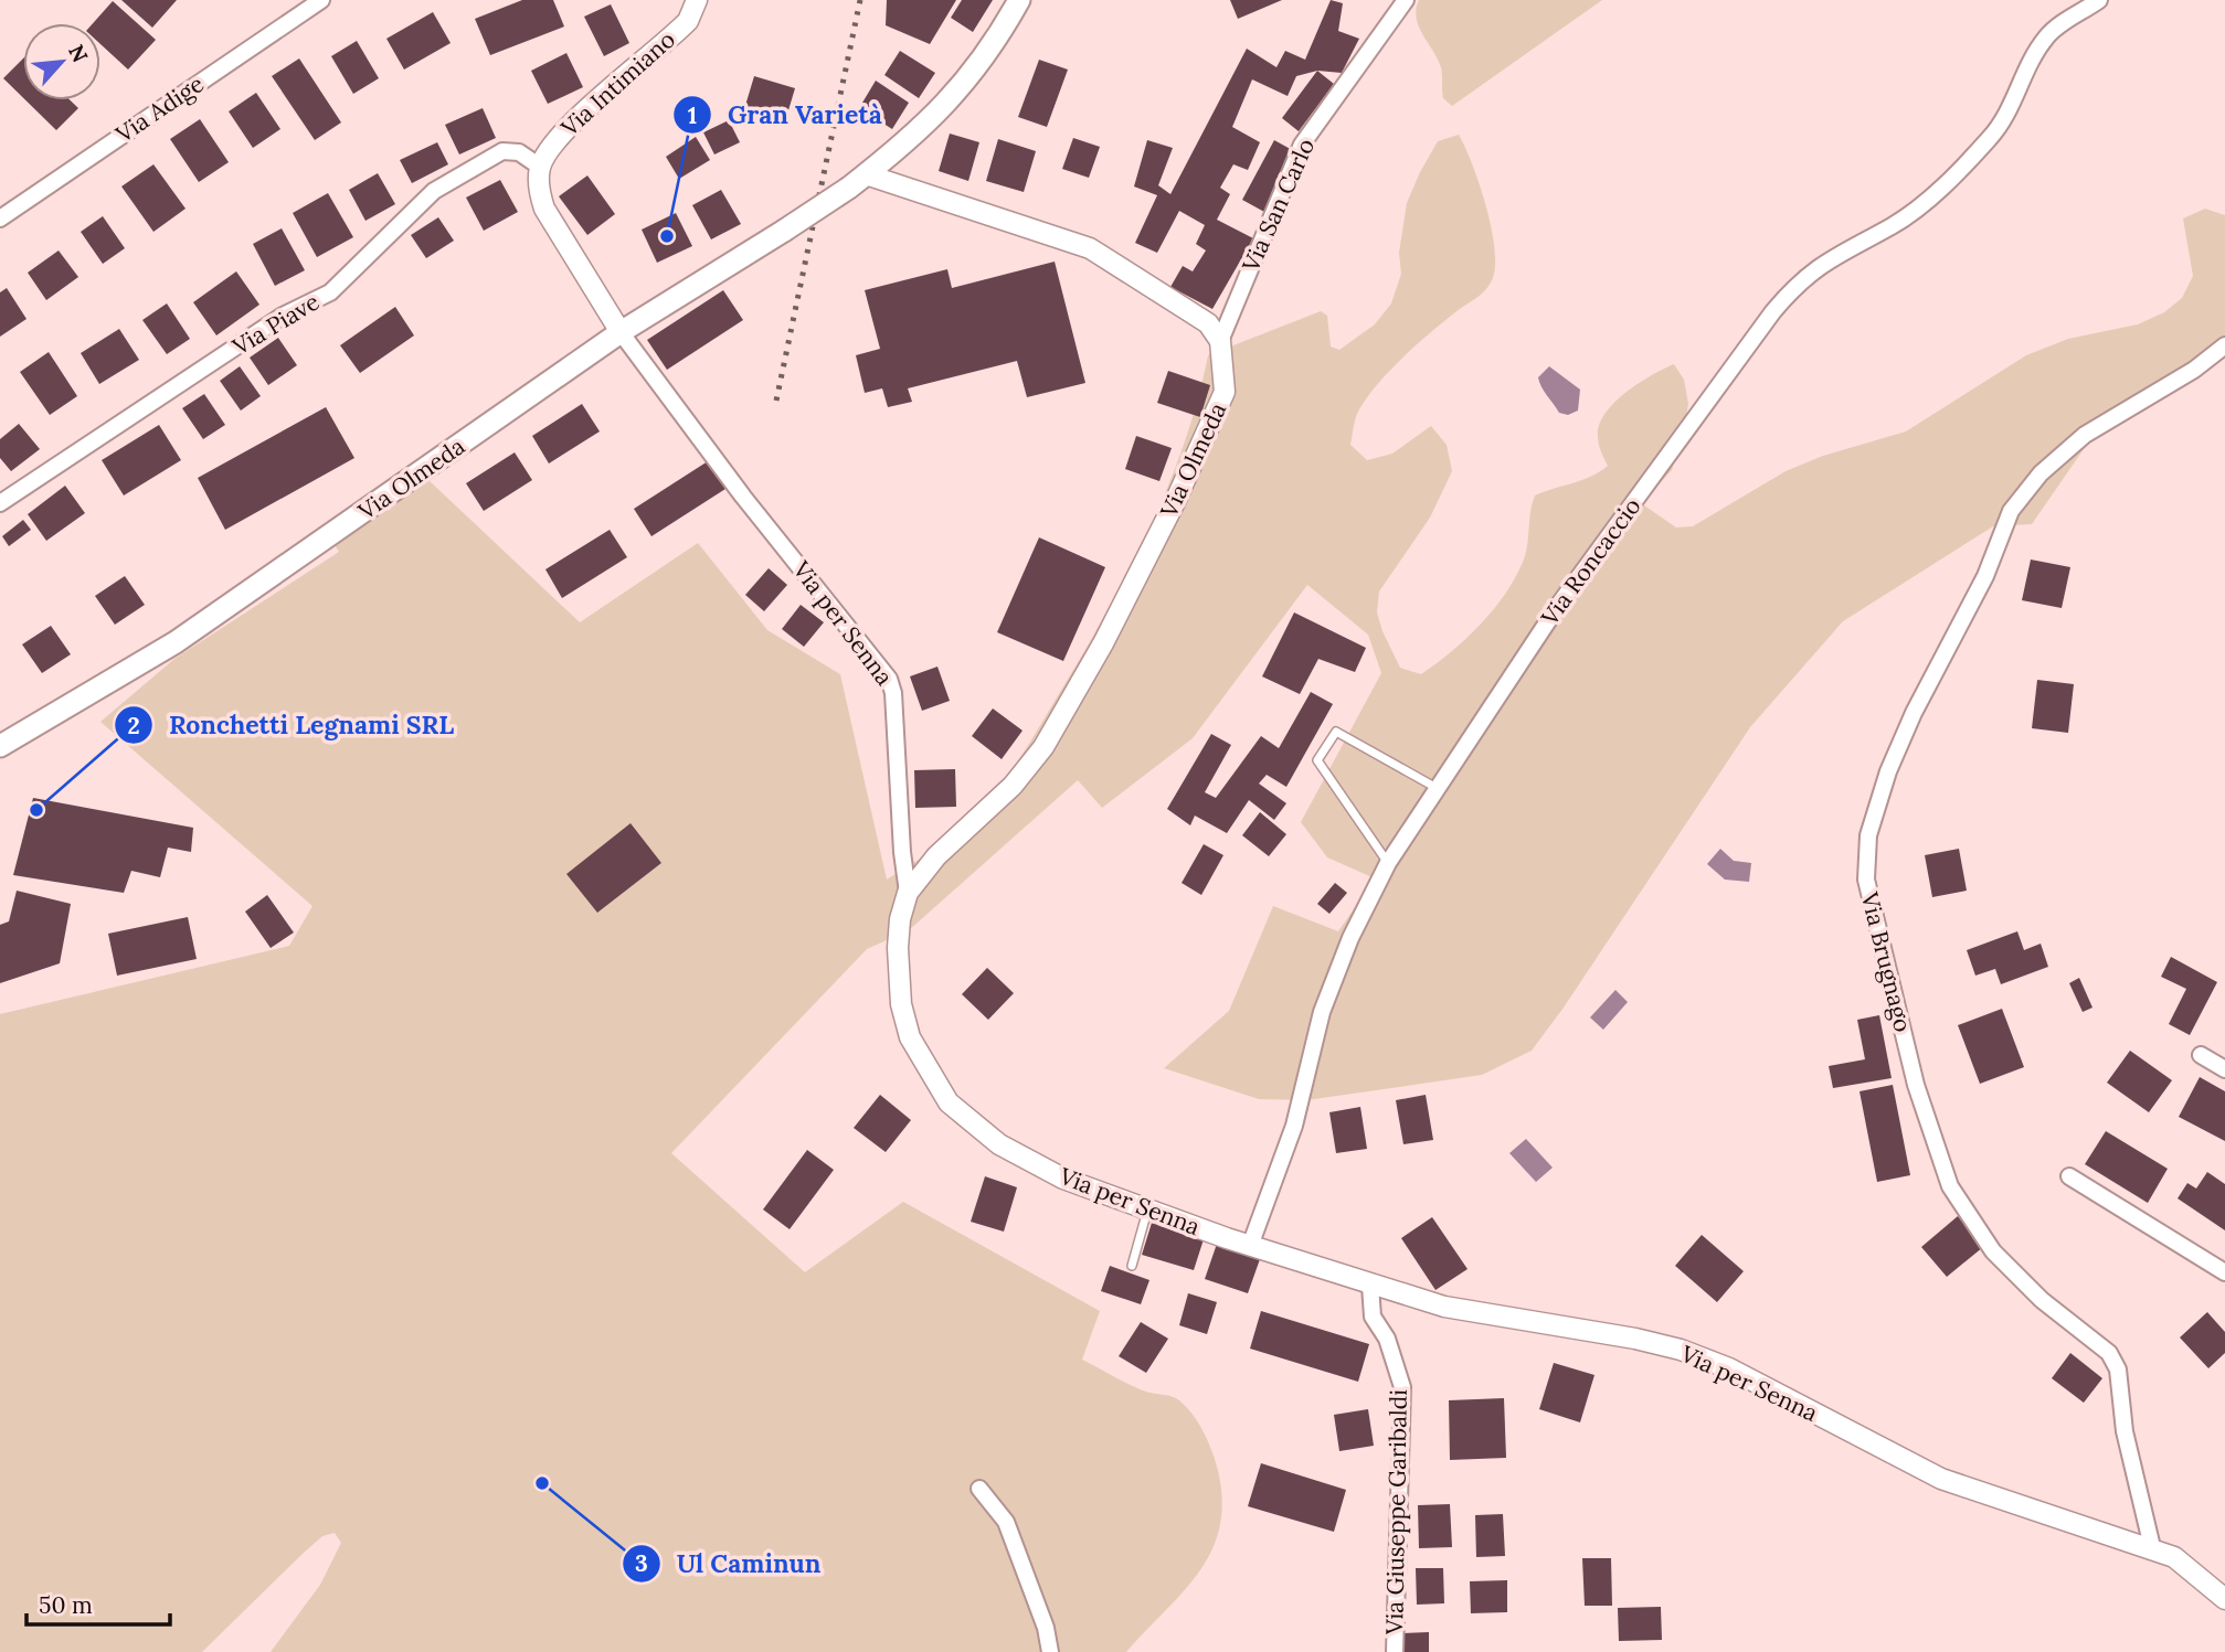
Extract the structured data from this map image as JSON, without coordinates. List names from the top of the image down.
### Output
{
  "streets": {
    "main road": ["Via Olmeda"],
    "street": [
      "Via Intimiano",
      "Via Adige",
      "Via San Carlo",
      "Via Piave",
      "Via Roncaccio",
      "Via per Senna",
      "Via Brugnago",
      "Via Giuseppe Garibaldi"
    ]
  },
  "crossings": [
    ["Via Intimiano", "Via Piave"],
    ["Via San Carlo", "Via Olmeda"],
    ["Via Olmeda", "Via per Senna"],
    ["Via Roncaccio", "Via per Senna"],
    ["Via per Senna", "Via Brugnago"],
    ["Via per Senna", "Via Giuseppe Garibaldi"]
  ],
  "places": ["Gran Varietà", "Ronchetti Legnami SRL", "Ul Caminun"],
  "scale_bar": "50 m",
  "north": "top right"
}
